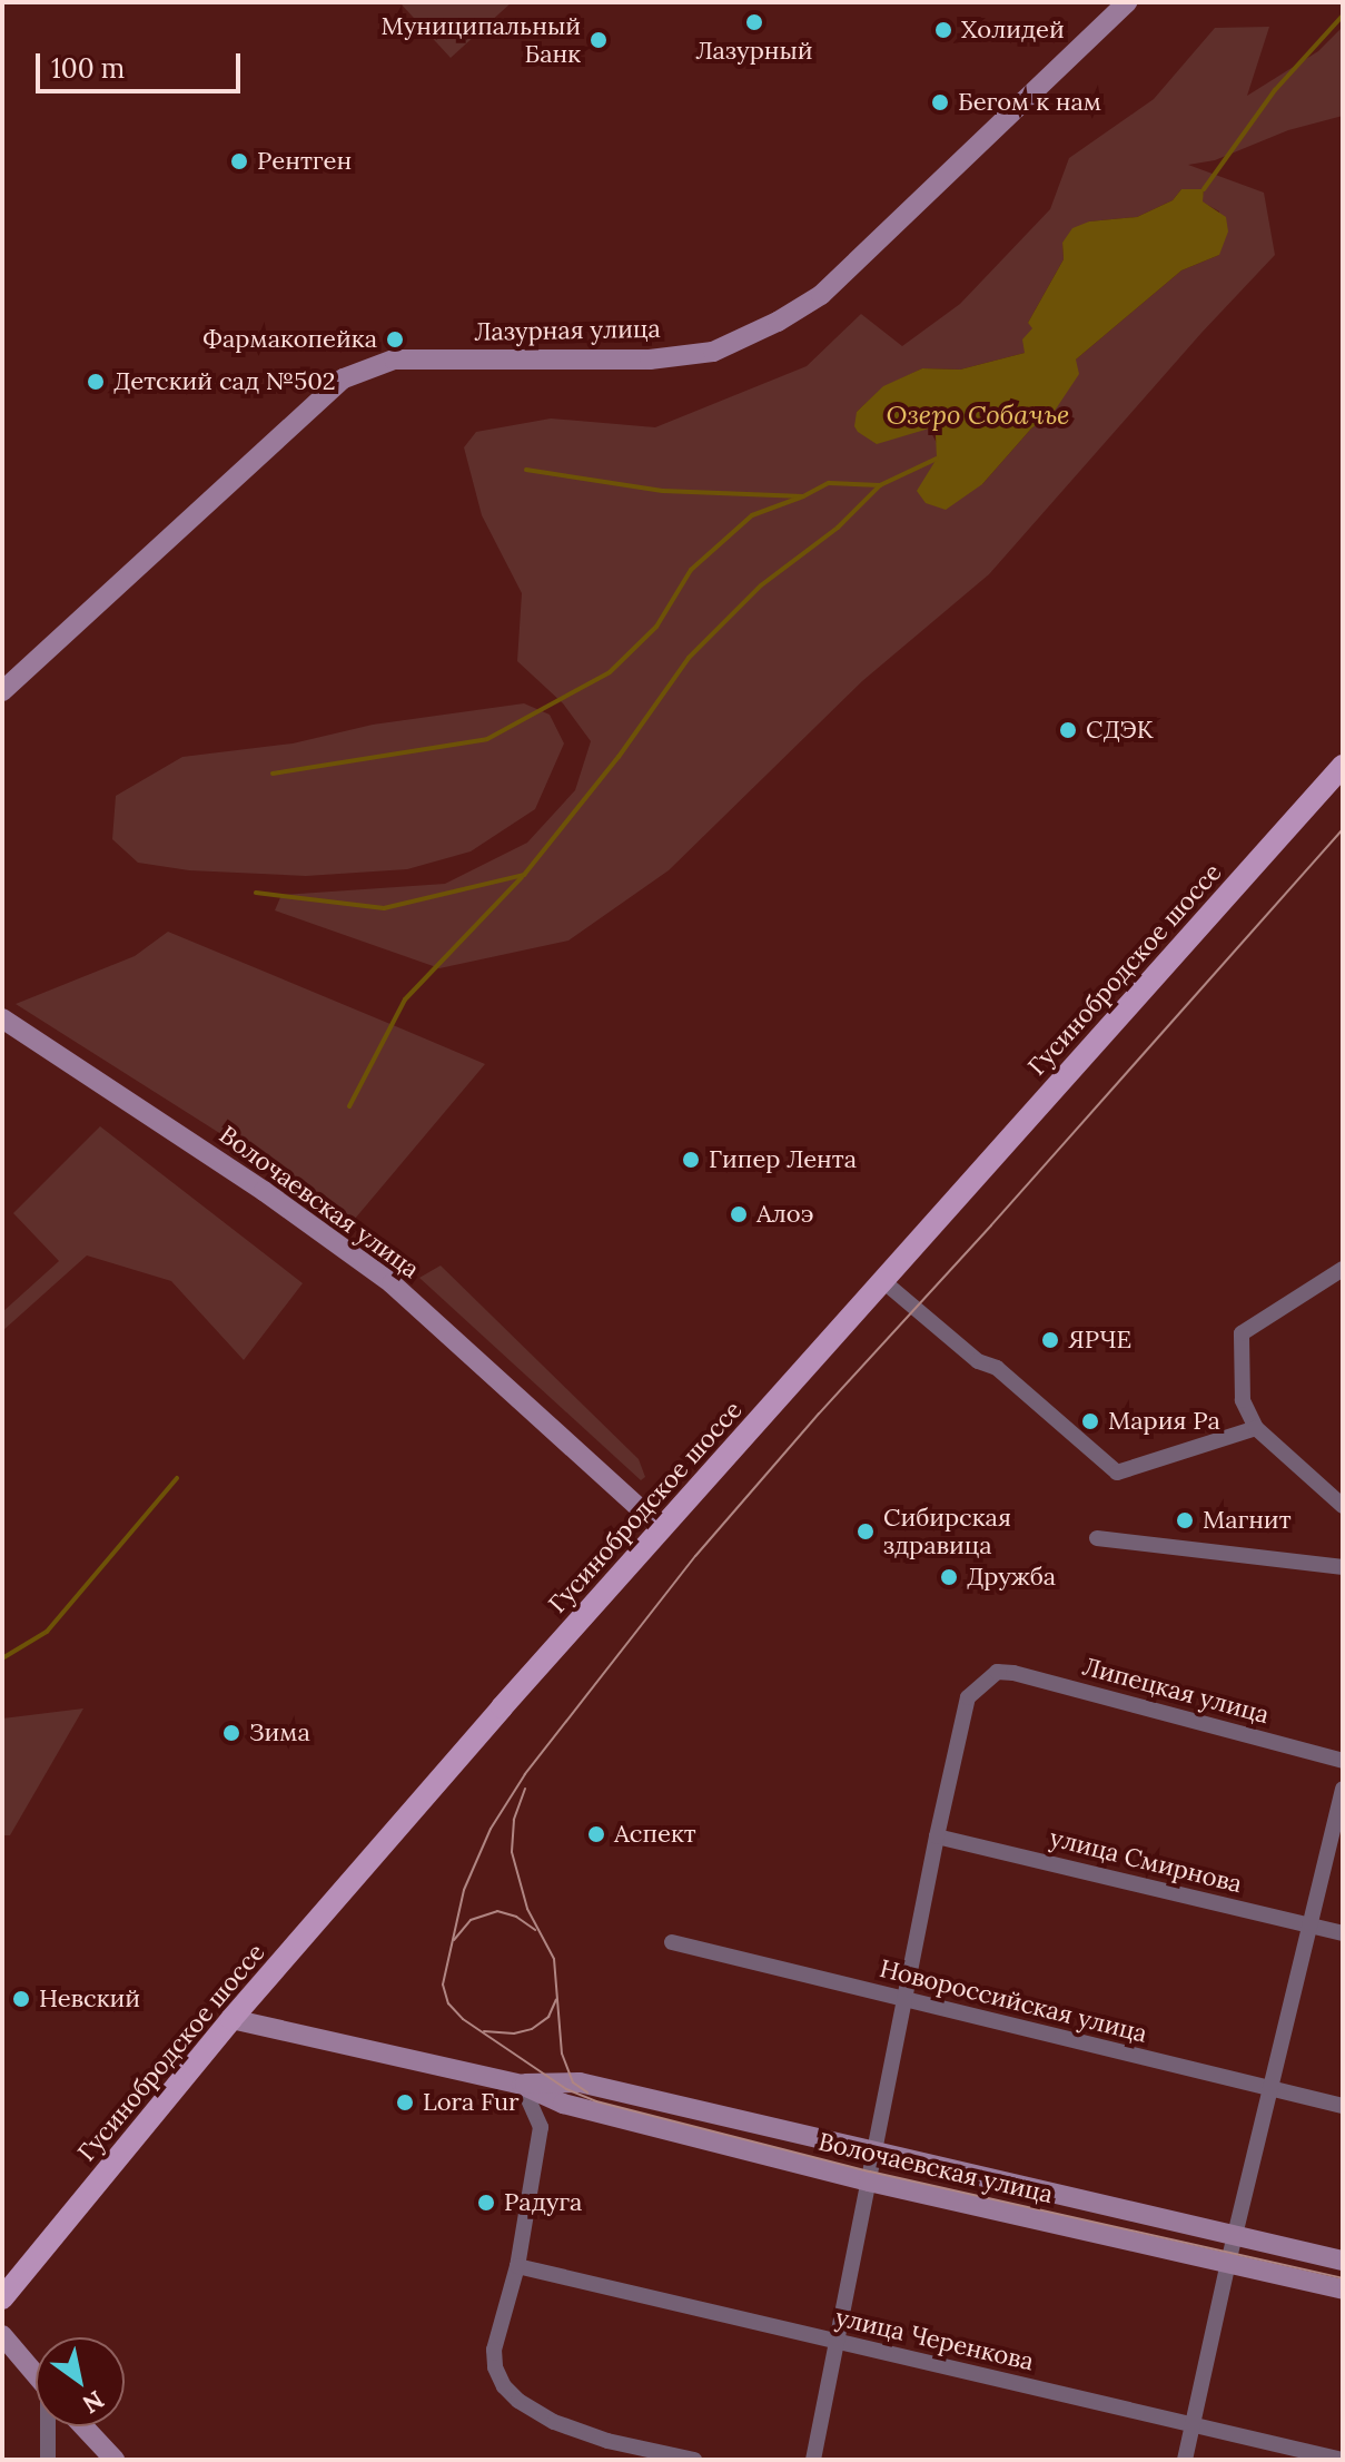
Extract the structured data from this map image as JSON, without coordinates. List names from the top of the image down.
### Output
{
  "streets": {
    "main road": ["Гусинобродское шоссе"],
    "street": [
      "Лазурная улица",
      "Волочаевская улица",
      "Липецкая улица",
      "улица Смирнова",
      "Новороссийская улица",
      "улица Черенкова"
    ]
  },
  "crossings": [
    ["Гусинобродское шоссе", "Волочаевская улица"],
    ["Липецкая улица", "улица Смирнова"]
  ],
  "water": ["Озеро Собачье"],
  "places": [
    "Лазурный",
    "Холидей",
    "Муниципальный Банк",
    "Бегом к нам",
    "Рентген",
    "Фармакопейка",
    "Детский сад №502",
    "СДЭК",
    "Гипер Лента",
    "Алоэ",
    "ЯРЧЕ",
    "Мария Ра",
    "Магнит",
    "Сибирская здравица",
    "Дружба",
    "Зима",
    "Аспект",
    "Невский",
    "Lora Fur",
    "Радуга"
  ],
  "scale_bar": "100 m",
  "north": "bottom right"
}
